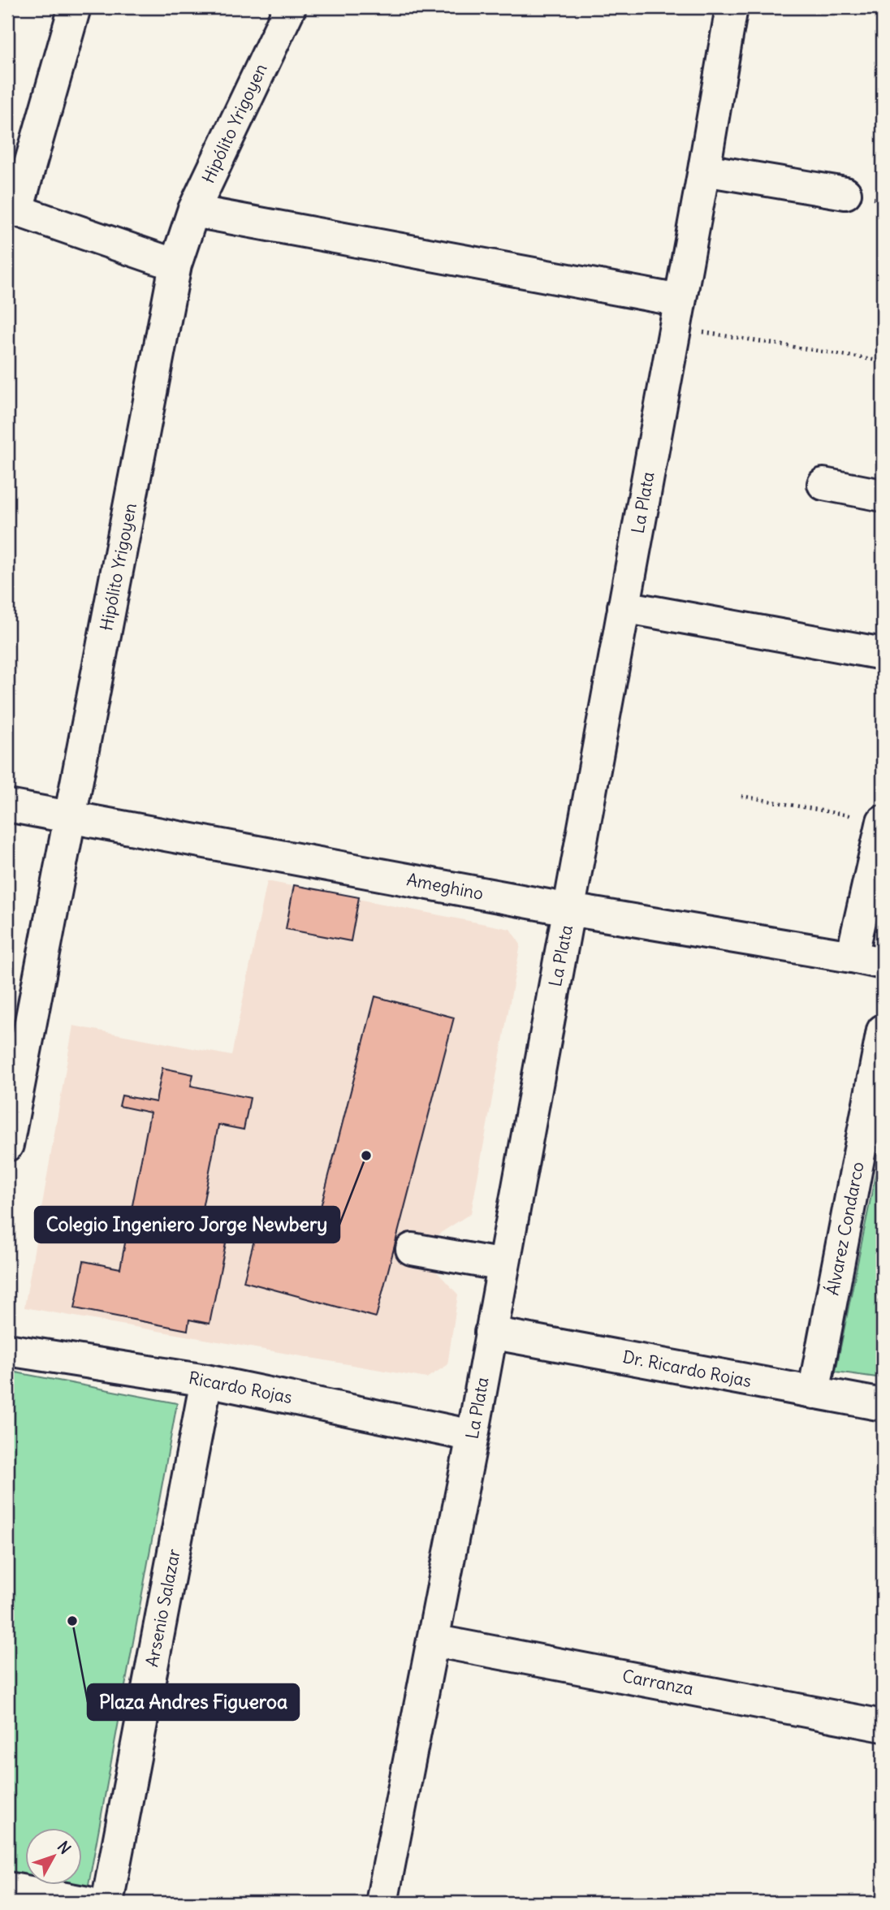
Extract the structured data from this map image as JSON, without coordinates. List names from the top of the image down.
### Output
{
  "streets": {
    "street": [
      "Hipólito Yrigoyen",
      "La Plata",
      "Ameghino",
      "Álvarez Condarco",
      "Dr. Ricardo Rojas",
      "Ricardo Rojas",
      "Arsenio Salazar",
      "Carranza"
    ]
  },
  "crossings": [
    ["Hipólito Yrigoyen", "Ameghino"],
    ["La Plata", "Ameghino"],
    ["La Plata", "Dr. Ricardo Rojas"],
    ["La Plata", "Ricardo Rojas"],
    ["La Plata", "Carranza"],
    ["Álvarez Condarco", "Dr. Ricardo Rojas"],
    ["Ricardo Rojas", "Arsenio Salazar"]
  ],
  "places": ["Colegio Ingeniero Jorge Newbery", "Plaza Andres Figueroa"],
  "north": "top right"
}
